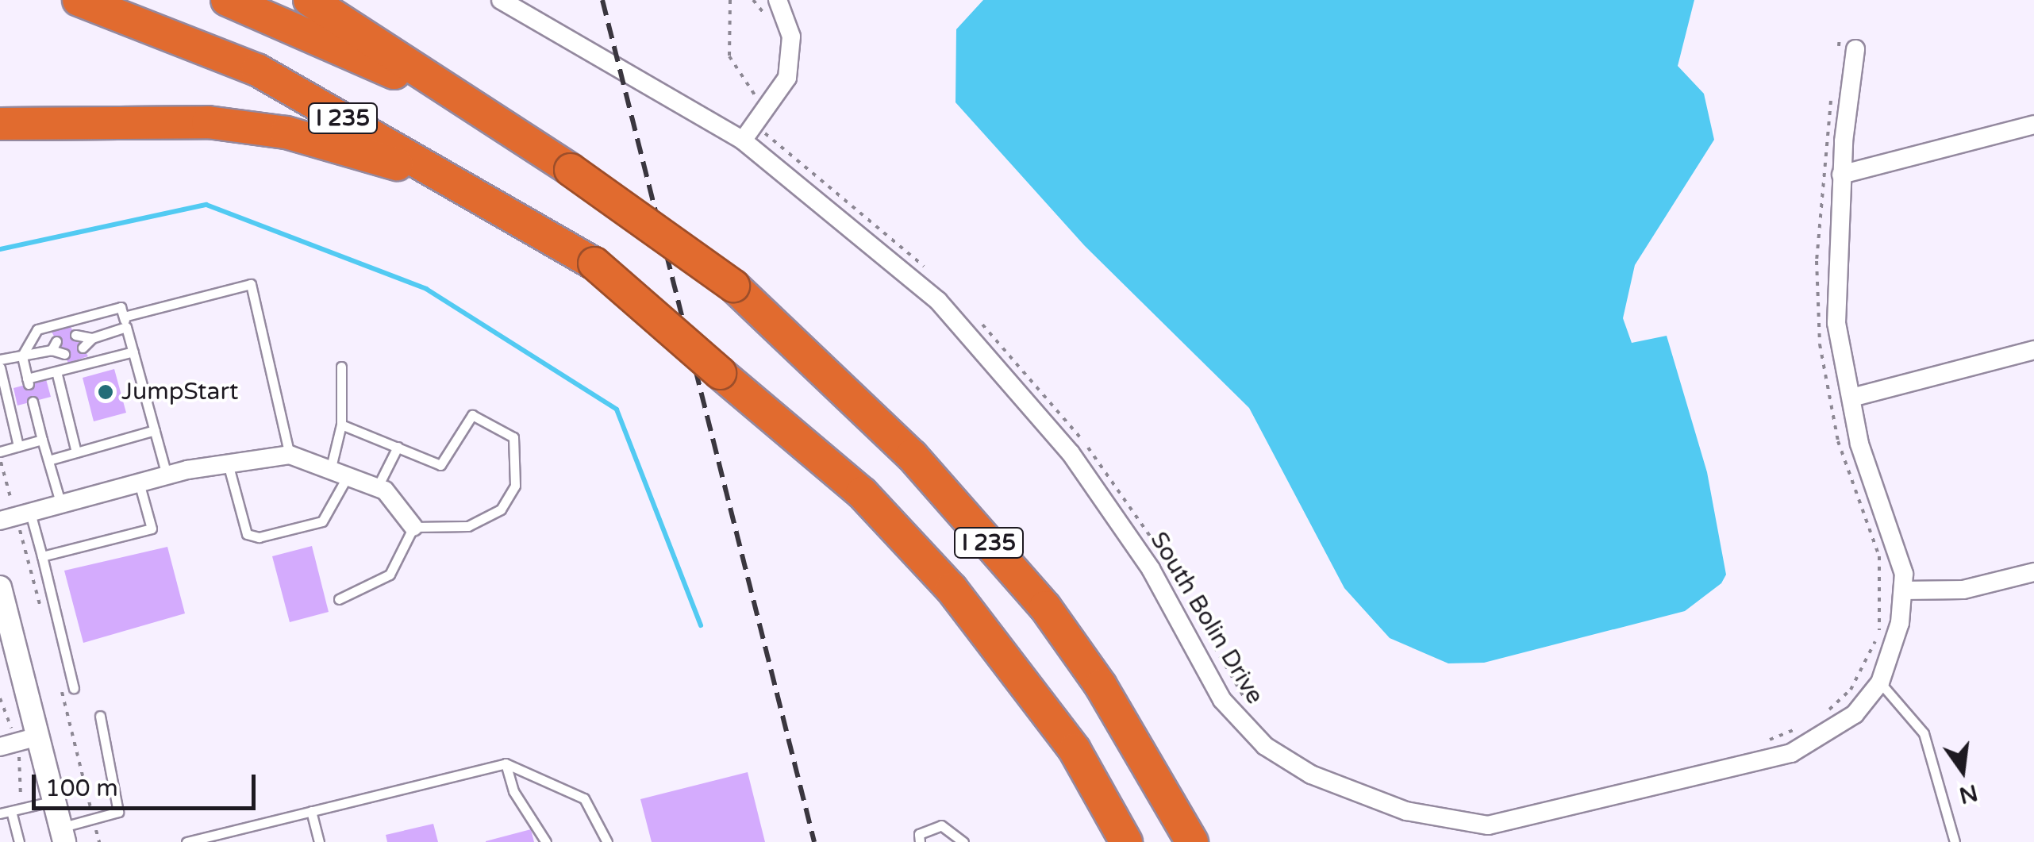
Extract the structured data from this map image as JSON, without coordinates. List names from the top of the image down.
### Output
{
  "streets": {
    "highway": ["I 235"],
    "street": ["South Bolin Drive"]
  },
  "places": ["JumpStart"],
  "scale_bar": "100 m",
  "north": "bottom"
}
